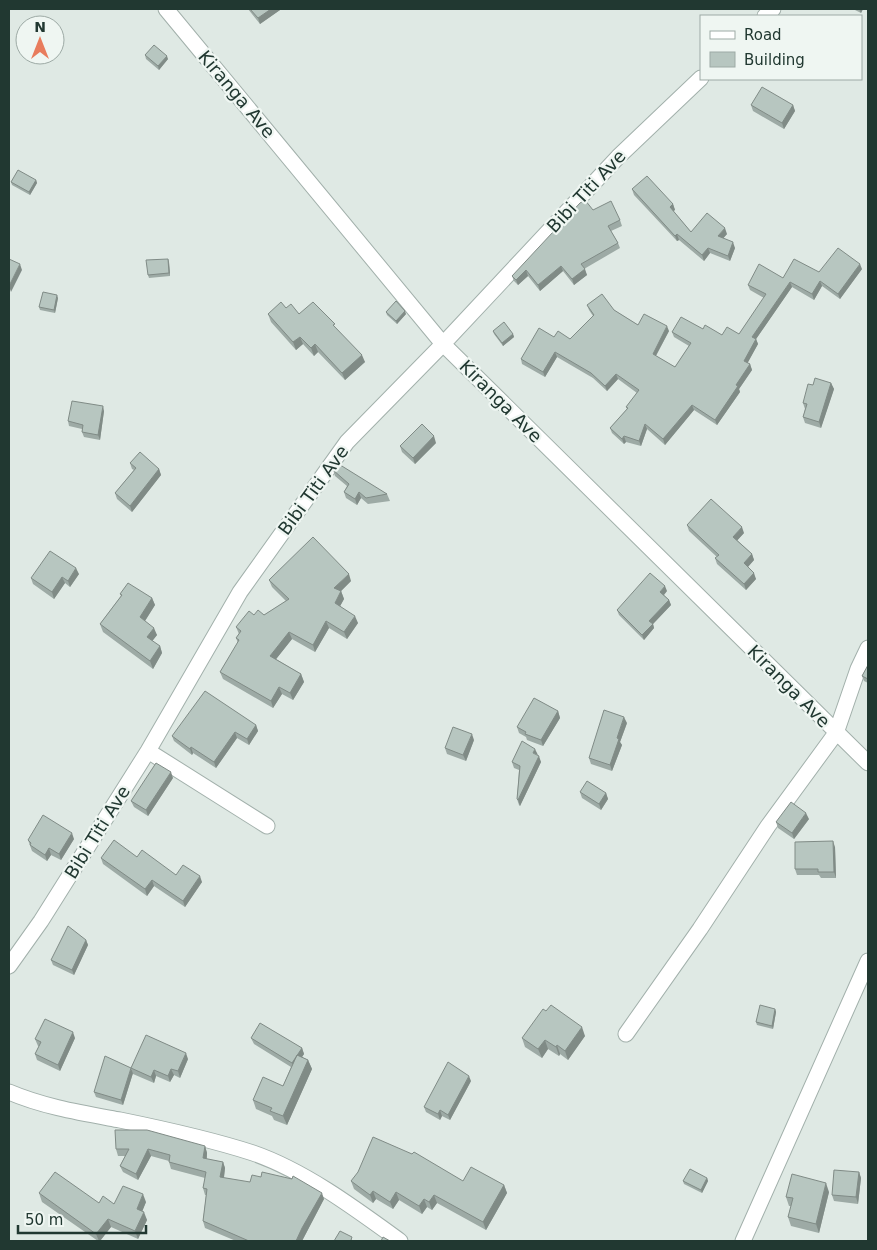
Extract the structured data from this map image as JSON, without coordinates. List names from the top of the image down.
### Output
{
  "streets": {
    "street": ["Kiranga Ave", "Bibi Titi Ave"]
  },
  "crossings": [
    ["Kiranga Ave", "Bibi Titi Ave"]
  ],
  "legend": ["Road", "Building"],
  "scale_bar": "50 m",
  "north": "top"
}
